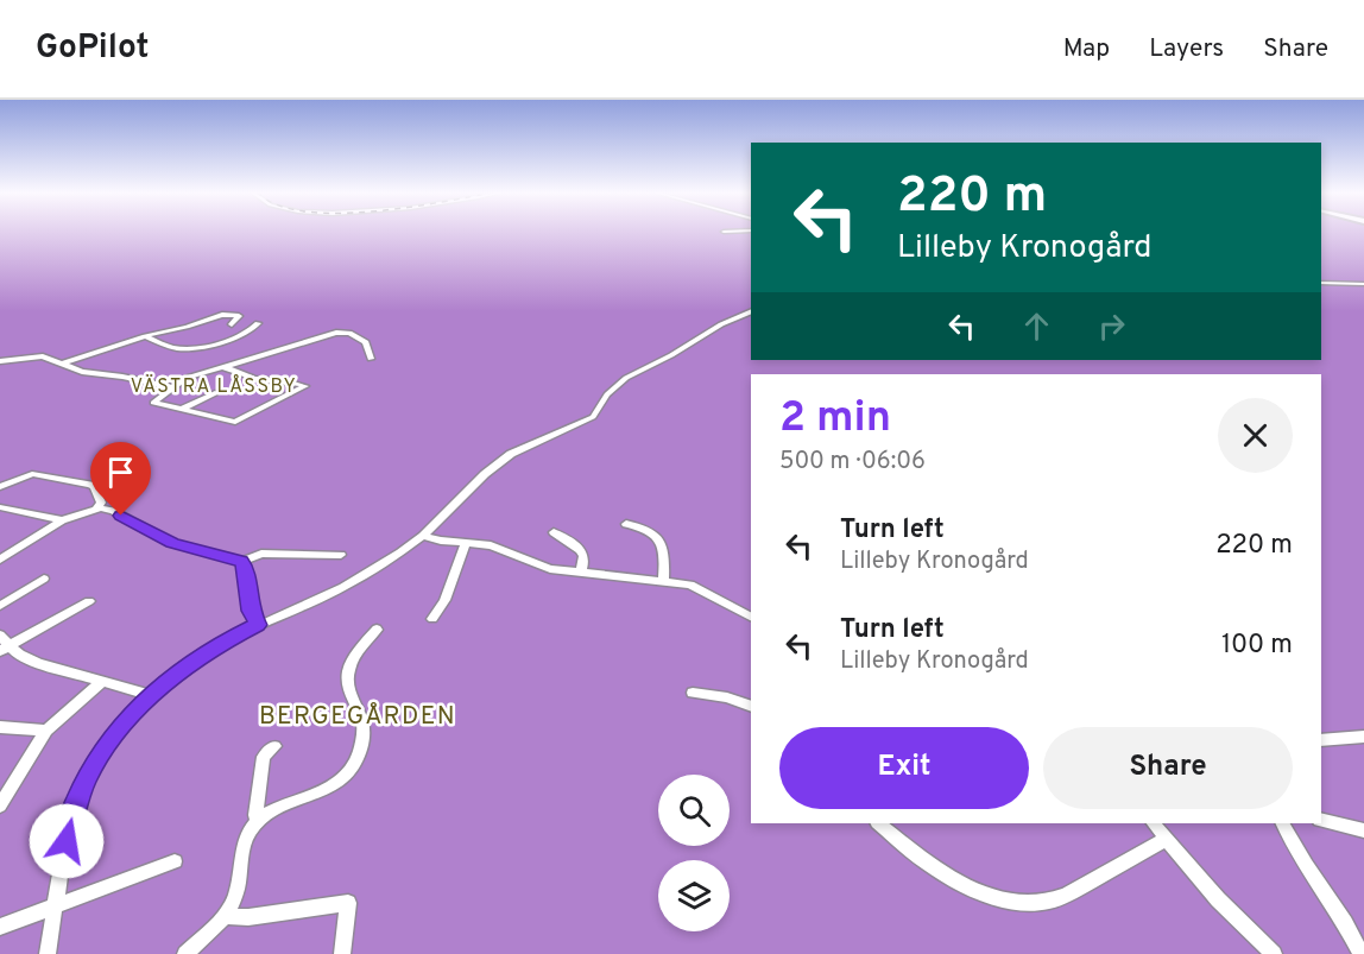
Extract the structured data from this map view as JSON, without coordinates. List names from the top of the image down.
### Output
{
  "districts": ["VÄSTRA LÅSSBY", "BERGEGÅRDEN"],
  "page": {
    "header": "GoPilot",
    "nav": ["Map", "Layers", "Share"],
    "turn": ["220 m", "Lilleby Kronogård"],
    "heading": ["2 min", "500 m · 06:06"],
    "list": [
      {
        "name": "Turn left",
        "note": "Lilleby Kronogård",
        "value": "220 m"
      },
      {
        "name": "Turn left",
        "note": "Lilleby Kronogård",
        "value": "100 m"
      }
    ],
    "buttons": ["Exit", "Share"]
  }
}
